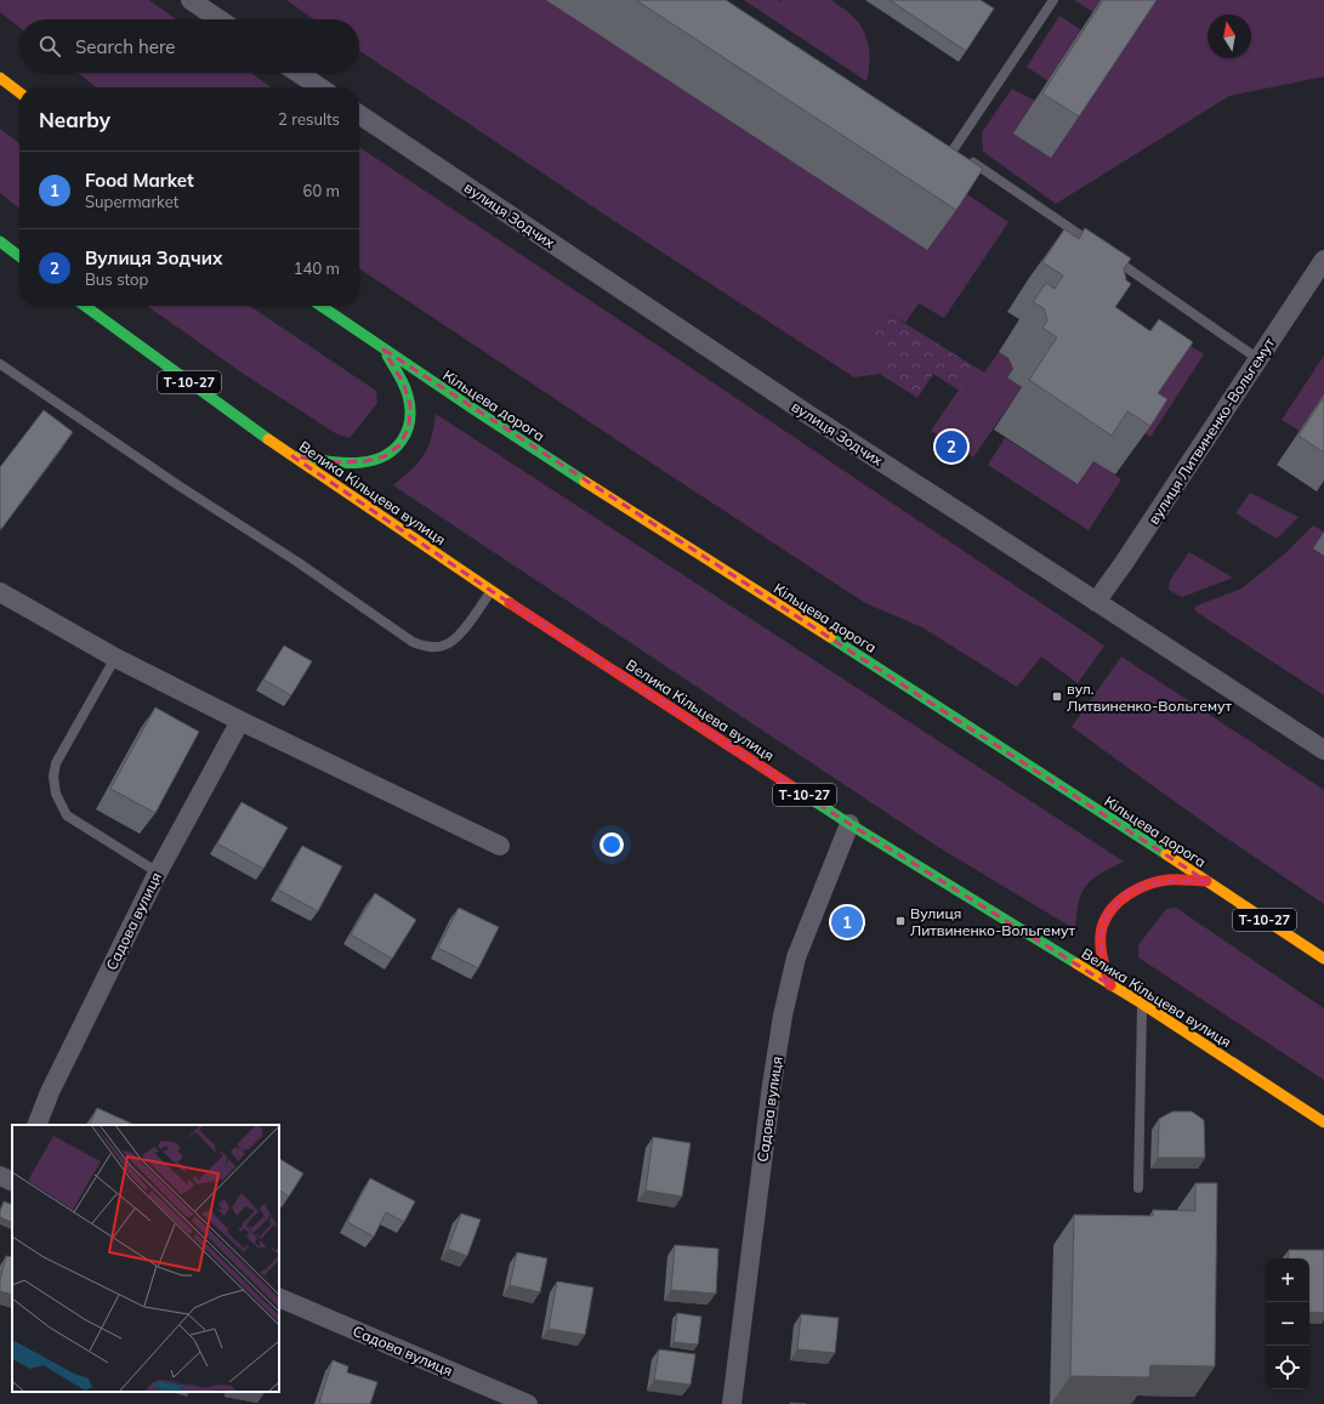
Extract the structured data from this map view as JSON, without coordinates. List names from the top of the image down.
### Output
{
  "streets": {
    "highway": ["Т-10-27", "Кільцева дорога", "Велика Кільцева вулиця"],
    "street": ["вулиця Зодчих", "вулиця Литвиненко-Вольгемут", "Садова вулиця"]
  },
  "crossings": [
    ["вулиця Зодчих", "вулиця Литвиненко-Вольгемут"],
    ["Велика Кільцева вулиця", "Садова вулиця"]
  ],
  "places": {
    "transit": ["вул. Литвиненко-Вольгемут", "Вулиця Литвиненко-Вольгемут"]
  },
  "north": "top",
  "page": {
    "search": "Search here",
    "heading": ["Nearby", "2 results"],
    "list": [
      {
        "mark": "1",
        "name": "Food Market",
        "note": "Supermarket",
        "value": "60 m"
      },
      {
        "mark": "2",
        "name": "Вулиця Зодчих",
        "note": "Bus stop",
        "value": "140 m"
      }
    ],
    "pins": ["2", "1"],
    "map_buttons": ["+", "−"]
  }
}
